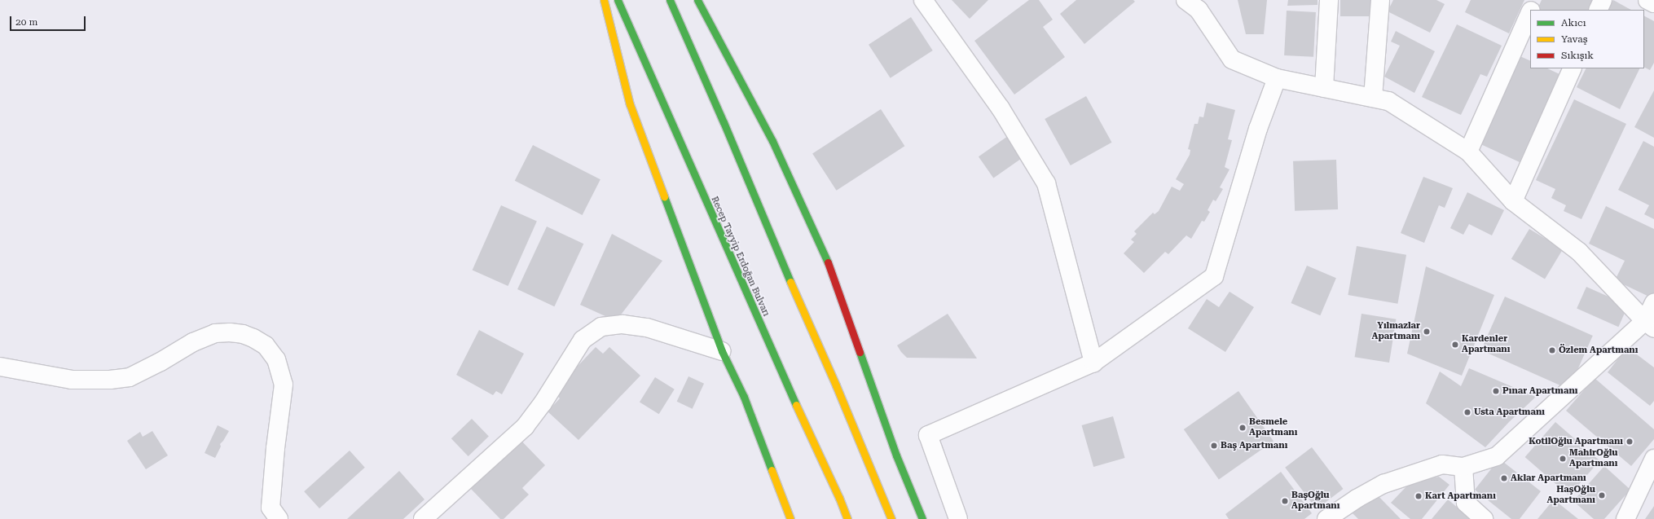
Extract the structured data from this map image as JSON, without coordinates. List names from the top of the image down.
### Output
{
  "streets": {
    "main road": ["Recep Tayyip Erdoğan Bulvarı"]
  },
  "places": [
    "Yılmazlar Apartmanı",
    "Kardenler Apartmanı",
    "Özlem Apartmanı",
    "Pınar Apartmanı",
    "Usta Apartmanı",
    "Besmele Apartmanı",
    "KotilOğlu Apartmanı",
    "Baş Apartmanı",
    "MahirOğlu Apartmanı",
    "Aklar Apartmanı",
    "HaşOğlu Apartmanı",
    "Kart Apartmanı",
    "BaşOğlu Apartmanı"
  ],
  "legend": ["Akıcı", "Yavaş", "Sıkışık"],
  "scale_bar": "20 m"
}
